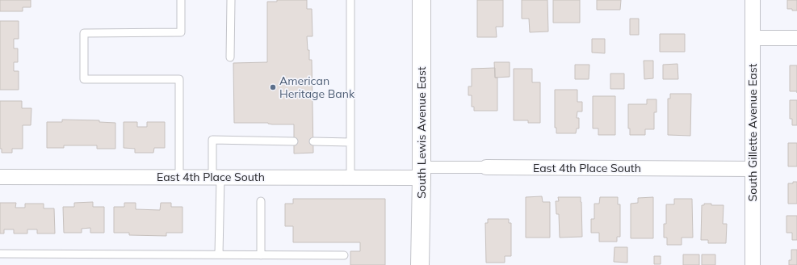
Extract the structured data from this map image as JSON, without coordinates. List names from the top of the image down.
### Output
{
  "streets": {
    "main road": ["South Lewis Avenue East"],
    "street": ["South Gillette Avenue East", "East 4th Place South"]
  },
  "crossings": [
    ["South Lewis Avenue East", "East 4th Place South"],
    ["South Gillette Avenue East", "East 4th Place South"]
  ],
  "places": ["American Heritage Bank"]
}
